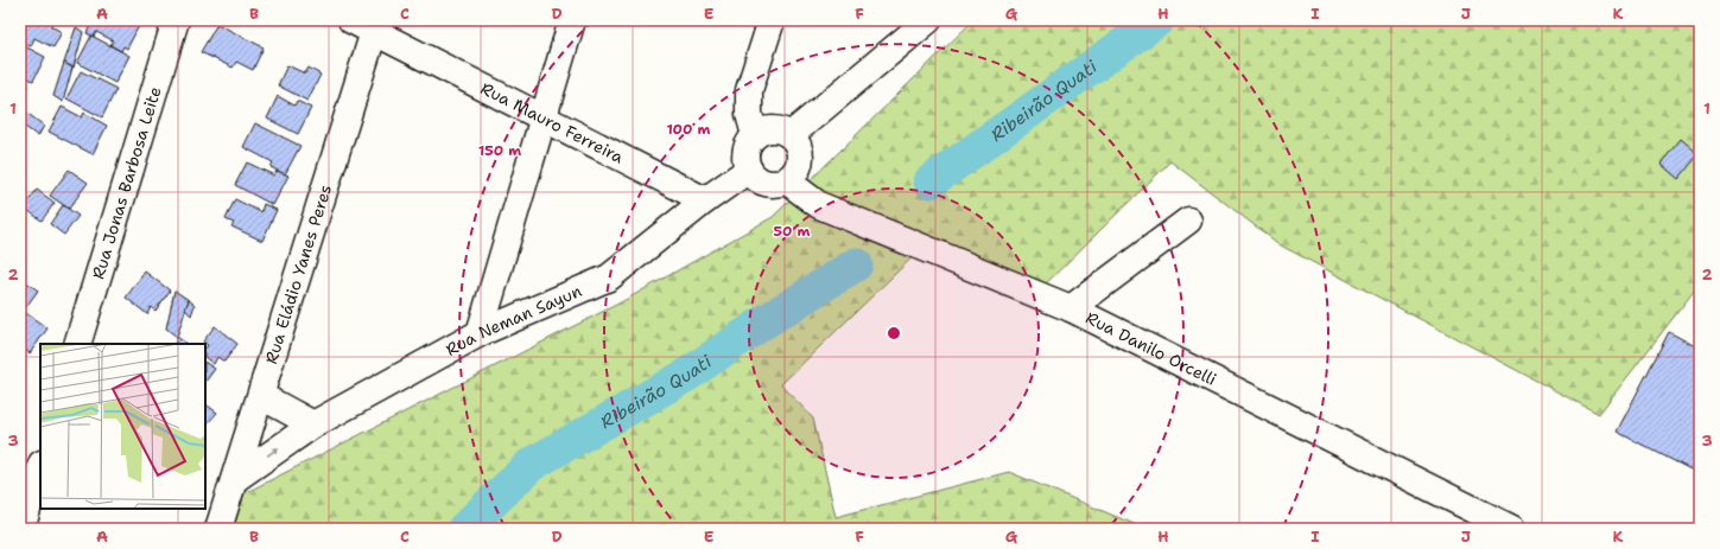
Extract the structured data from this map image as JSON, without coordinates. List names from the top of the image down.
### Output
{
  "streets": {
    "street": [
      "Rua Mauro Ferreira",
      "Rua Jonas Barbosa Leite",
      "Rua Eládio Yanes Peres",
      "Rua Neman Sayun",
      "Rua Danilo Orcelli"
    ]
  },
  "crossings": [
    ["Rua Mauro Ferreira", "Rua Eládio Yanes Peres"],
    ["Rua Mauro Ferreira", "Rua Neman Sayun"],
    ["Rua Eládio Yanes Peres", "Rua Neman Sayun"]
  ],
  "water": ["Ribeirão Quati"],
  "grid": {
    "columns": [
      "A",
      "B",
      "C",
      "D",
      "E",
      "F",
      "G",
      "H",
      "I",
      "J",
      "K"
    ],
    "rows": ["1", "2", "3"]
  },
  "rings": ["100 m", "150 m", "50 m"]
}
